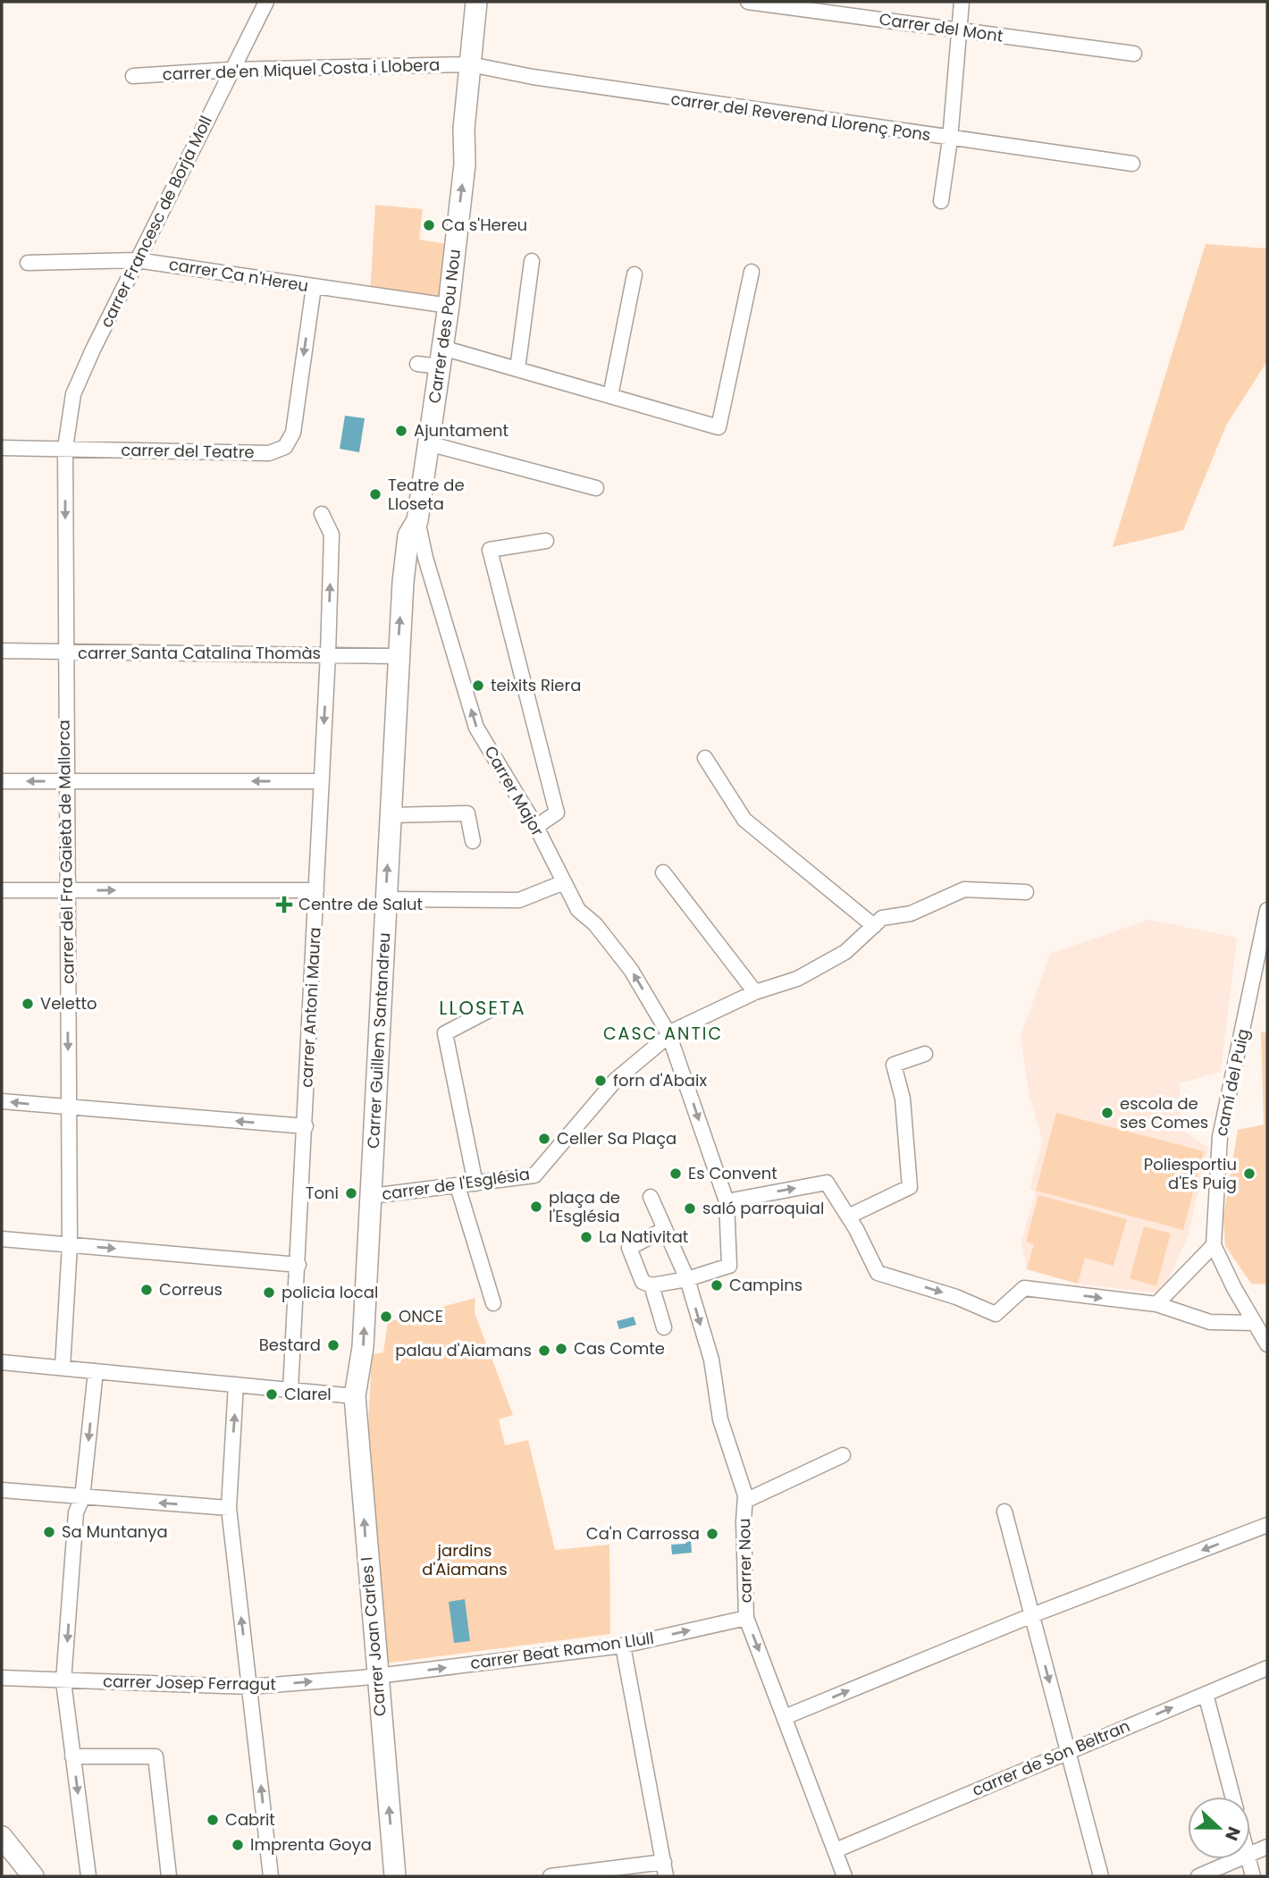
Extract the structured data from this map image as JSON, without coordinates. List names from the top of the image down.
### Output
{
  "streets": {
    "street": [
      "Carrer del Mont",
      "carrer de'en Miquel Costa i Llobera",
      "carrer del Reverend Llorenç Pons",
      "carrer Francesc de Borja Moll",
      "carrer Ca n'Hereu",
      "Carrer des Pou Nou",
      "carrer del Teatre",
      "carrer Santa Catalina Thomàs",
      "Carrer Major",
      "carrer del Fra Gaietà de Mallorca",
      "carrer Antoni Maura",
      "Carrer Guillem Santandreu",
      "camí del Puig",
      "carrer de l'Església",
      "carrer Nou",
      "Carrer Joan Carles I",
      "carrer Beat Ramon Llull",
      "carrer Josep Ferragut",
      "carrer de Son Beltran"
    ]
  },
  "crossings": [
    ["carrer de'en Miquel Costa i Llobera", "carrer del Reverend Llorenç Pons"],
    ["carrer de'en Miquel Costa i Llobera", "carrer Francesc de Borja Moll"],
    ["carrer de'en Miquel Costa i Llobera", "Carrer des Pou Nou"],
    ["carrer del Reverend Llorenç Pons", "Carrer des Pou Nou"],
    ["carrer Francesc de Borja Moll", "carrer Ca n'Hereu"],
    ["carrer Francesc de Borja Moll", "carrer del Teatre"],
    ["carrer Francesc de Borja Moll", "carrer del Fra Gaietà de Mallorca"],
    ["carrer Ca n'Hereu", "Carrer des Pou Nou"],
    ["carrer Ca n'Hereu", "carrer del Teatre"],
    ["Carrer des Pou Nou", "Carrer Major"],
    ["Carrer des Pou Nou", "Carrer Guillem Santandreu"],
    ["carrer del Teatre", "carrer del Fra Gaietà de Mallorca"],
    ["carrer Santa Catalina Thomàs", "carrer del Fra Gaietà de Mallorca"],
    ["carrer Santa Catalina Thomàs", "carrer Antoni Maura"],
    ["carrer Santa Catalina Thomàs", "Carrer Guillem Santandreu"],
    ["Carrer Major", "Carrer Guillem Santandreu"],
    ["Carrer Major", "carrer de l'Església"],
    ["Carrer Major", "carrer Nou"],
    ["Carrer Guillem Santandreu", "carrer de l'Església"],
    ["Carrer Guillem Santandreu", "Carrer Joan Carles I"],
    ["carrer Nou", "carrer Beat Ramon Llull"],
    ["carrer Nou", "carrer de Son Beltran"],
    ["Carrer Joan Carles I", "carrer Beat Ramon Llull"],
    ["Carrer Joan Carles I", "carrer Josep Ferragut"],
    ["carrer Beat Ramon Llull", "carrer Josep Ferragut"]
  ],
  "one_way": [
    "carrer del Fra Gaietà de Mallorca",
    "Carrer Guillem Santandreu",
    "carrer Nou",
    "carrer Beat Ramon Llull"
  ],
  "districts": ["LLOSETA", "CASC ANTIC"],
  "parks": ["jardins d'Aiamans"],
  "places": {
    "other": [
      "Ca s'Hereu",
      "Ajuntament",
      "Teatre de Lloseta",
      "teixits Riera",
      "Veletto",
      "forn d'Abaix",
      "escola de ses Comes",
      "Celler Sa Plaça",
      "Es Convent",
      "Poliesportiu d'Es Puig",
      "Toni",
      "plaça de l'Església",
      "saló parroquial",
      "La Nativitat",
      "Campins",
      "Correus",
      "policia local",
      "ONCE",
      "Bestard",
      "Cas Comte",
      "palau d'Aiamans",
      "Clarel",
      "Sa Muntanya",
      "Ca'n Carrossa",
      "Cabrit",
      "Imprenta Goya"
    ],
    "health": ["Centre de Salut"]
  },
  "north": "right"
}
